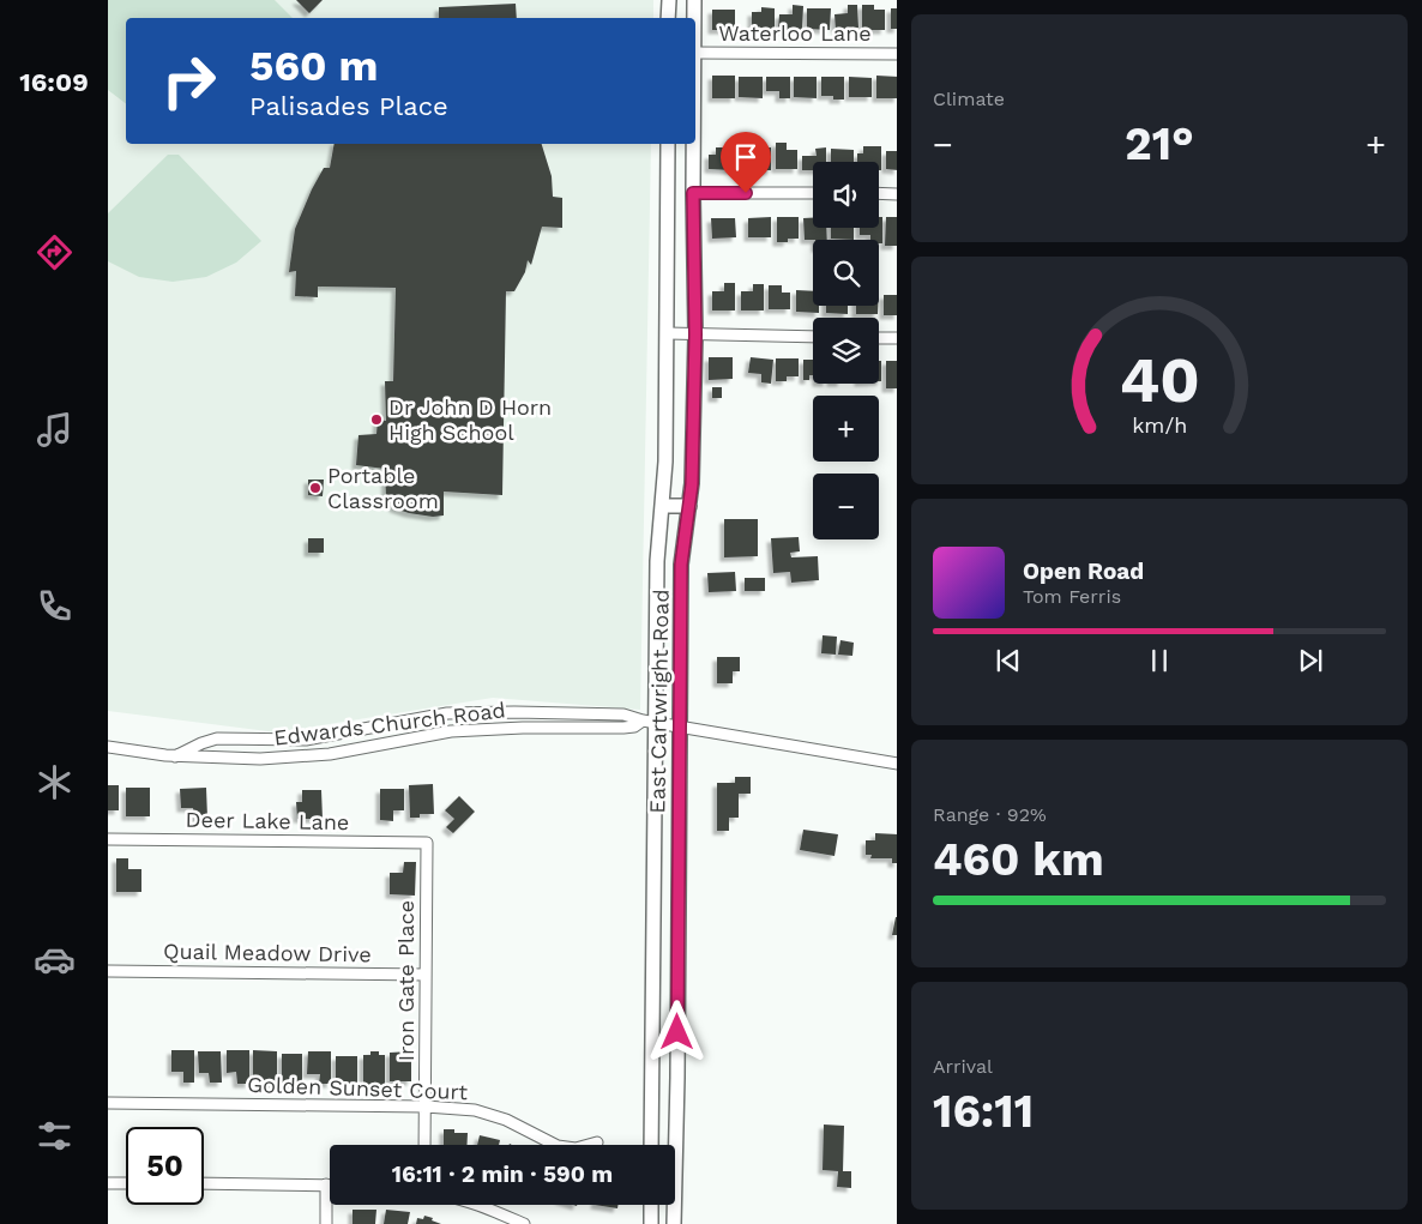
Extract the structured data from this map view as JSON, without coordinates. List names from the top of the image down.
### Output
{
  "streets": {
    "main road": ["East Cartwright Road"],
    "street": [
      "Waterloo Lane",
      "Edwards Church Road",
      "Deer Lake Lane",
      "Quail Meadow Drive",
      "Iron Gate Place",
      "Golden Sunset Court"
    ]
  },
  "crossings": [
    ["East Cartwright Road", "Edwards Church Road"],
    ["Deer Lake Lane", "Iron Gate Place"],
    ["Quail Meadow Drive", "Iron Gate Place"],
    ["Iron Gate Place", "Golden Sunset Court"]
  ],
  "places": ["Dr John D Horn High School", "Portable Classroom"],
  "page": {
    "tabs": "16:09",
    "tile": [
      "Climate",
      ["Range · 92%", "460 km"],
      ["Arrival", "16:11"]
    ],
    "turn": ["560 m", "Palisades Place"],
    "heat": ["−", "21°", "+"],
    "map_buttons": ["+", "−"],
    "song": ["Open Road", "Tom Ferris"],
    "limit": "50",
    "trip": "16:11 · 2 min · 590 m",
    "gauge": ["40", "km/h"]
  }
}
